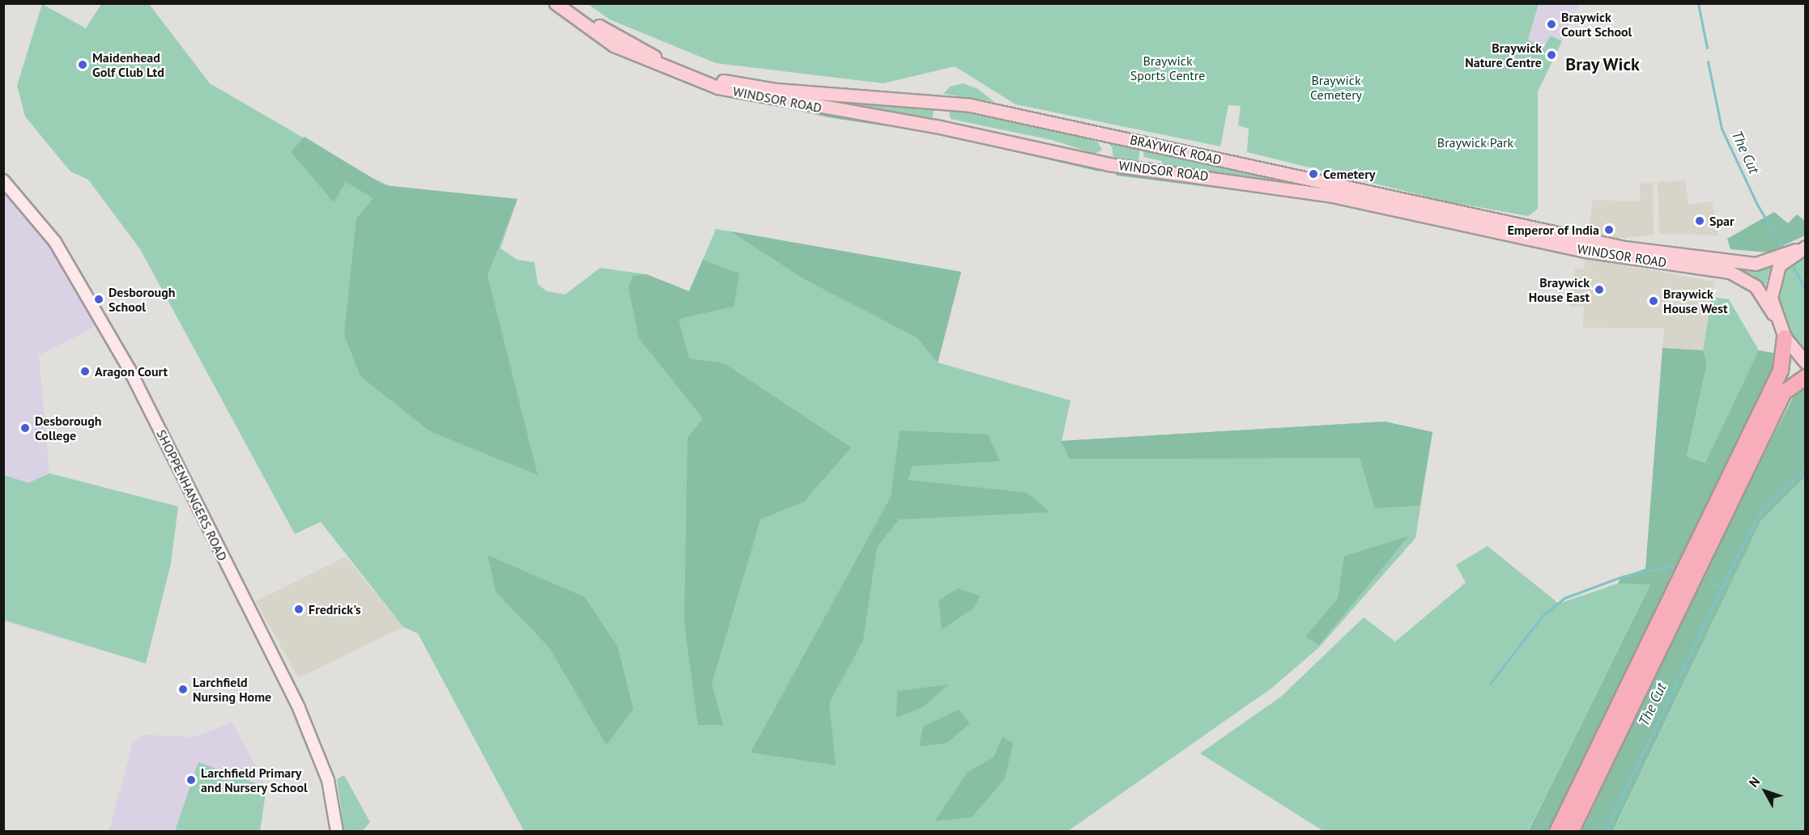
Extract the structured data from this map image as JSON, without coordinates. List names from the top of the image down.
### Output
{
  "streets": {
    "main road": ["WINDSOR ROAD", "BRAYWICK ROAD"],
    "street": ["SHOPPENHANGERS ROAD"]
  },
  "districts": ["Bray Wick"],
  "water": ["The Cut"],
  "parks": ["Braywick Sports Centre", "Braywick Cemetery", "Braywick Park"],
  "places": [
    "Braywick Court School",
    "Braywick Nature Centre",
    "Maidenhead Golf Club Ltd",
    "Cemetery",
    "Spar",
    "Emperor of India",
    "Braywick House East",
    "Desborough School",
    "Braywick House West",
    "Aragon Court",
    "Desborough College",
    "Fredrick's",
    "Larchfield Nursing Home",
    "Larchfield Primary and Nursery School"
  ],
  "north": "top left"
}
